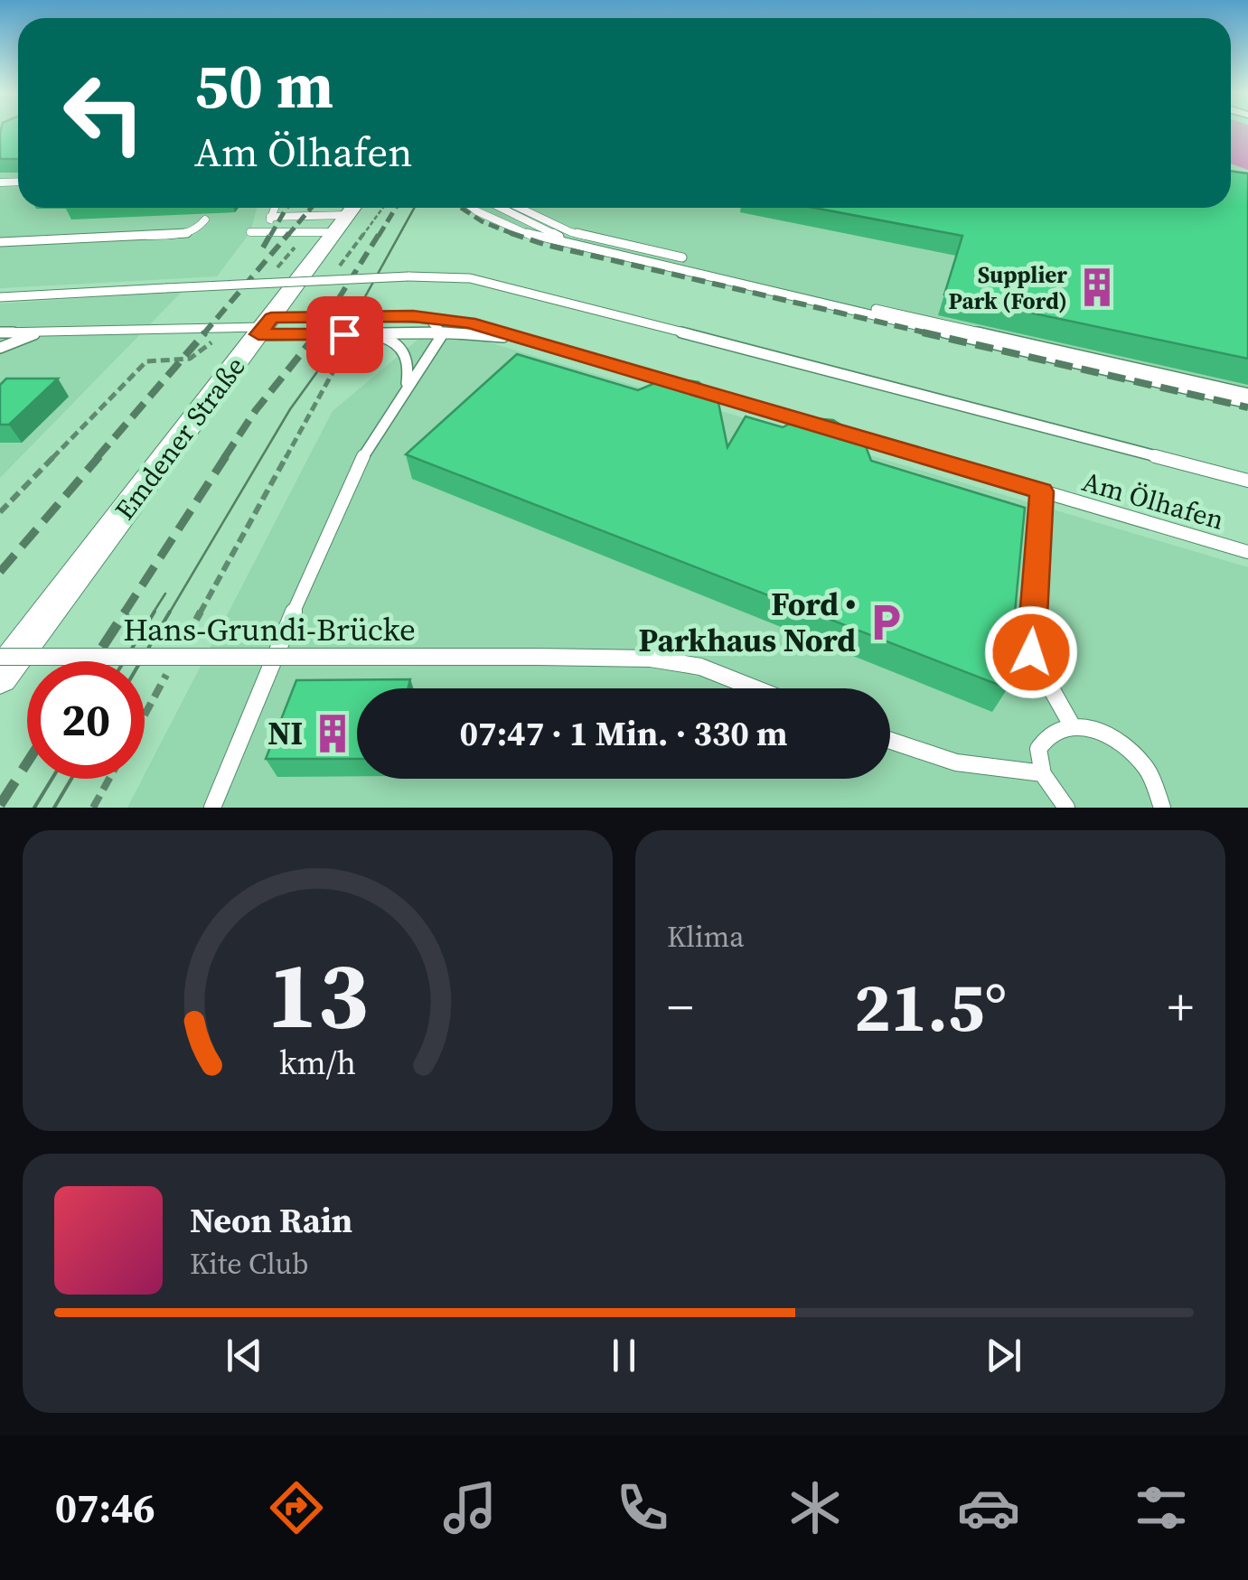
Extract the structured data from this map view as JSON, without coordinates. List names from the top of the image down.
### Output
{
  "streets": {
    "street": ["Emdener Straße"],
    "lane": ["Am Ölhafen", "Hans-Grundi-Brücke"]
  },
  "places": {
    "building": ["Supplier Park (Ford)", "NI"],
    "parking": ["Ford • Parkhaus Nord"]
  },
  "page": {
    "turn": ["50 m", "Am Ölhafen"],
    "limit": "20",
    "trip": "07:47 · 1 Min. · 330 m",
    "tile": "Klima",
    "heat": ["−", "21.5°", "+"],
    "song": ["Neon Rain", "Kite Club"],
    "tabs": "07:46",
    "gauge": ["13", "km/h"]
  }
}
